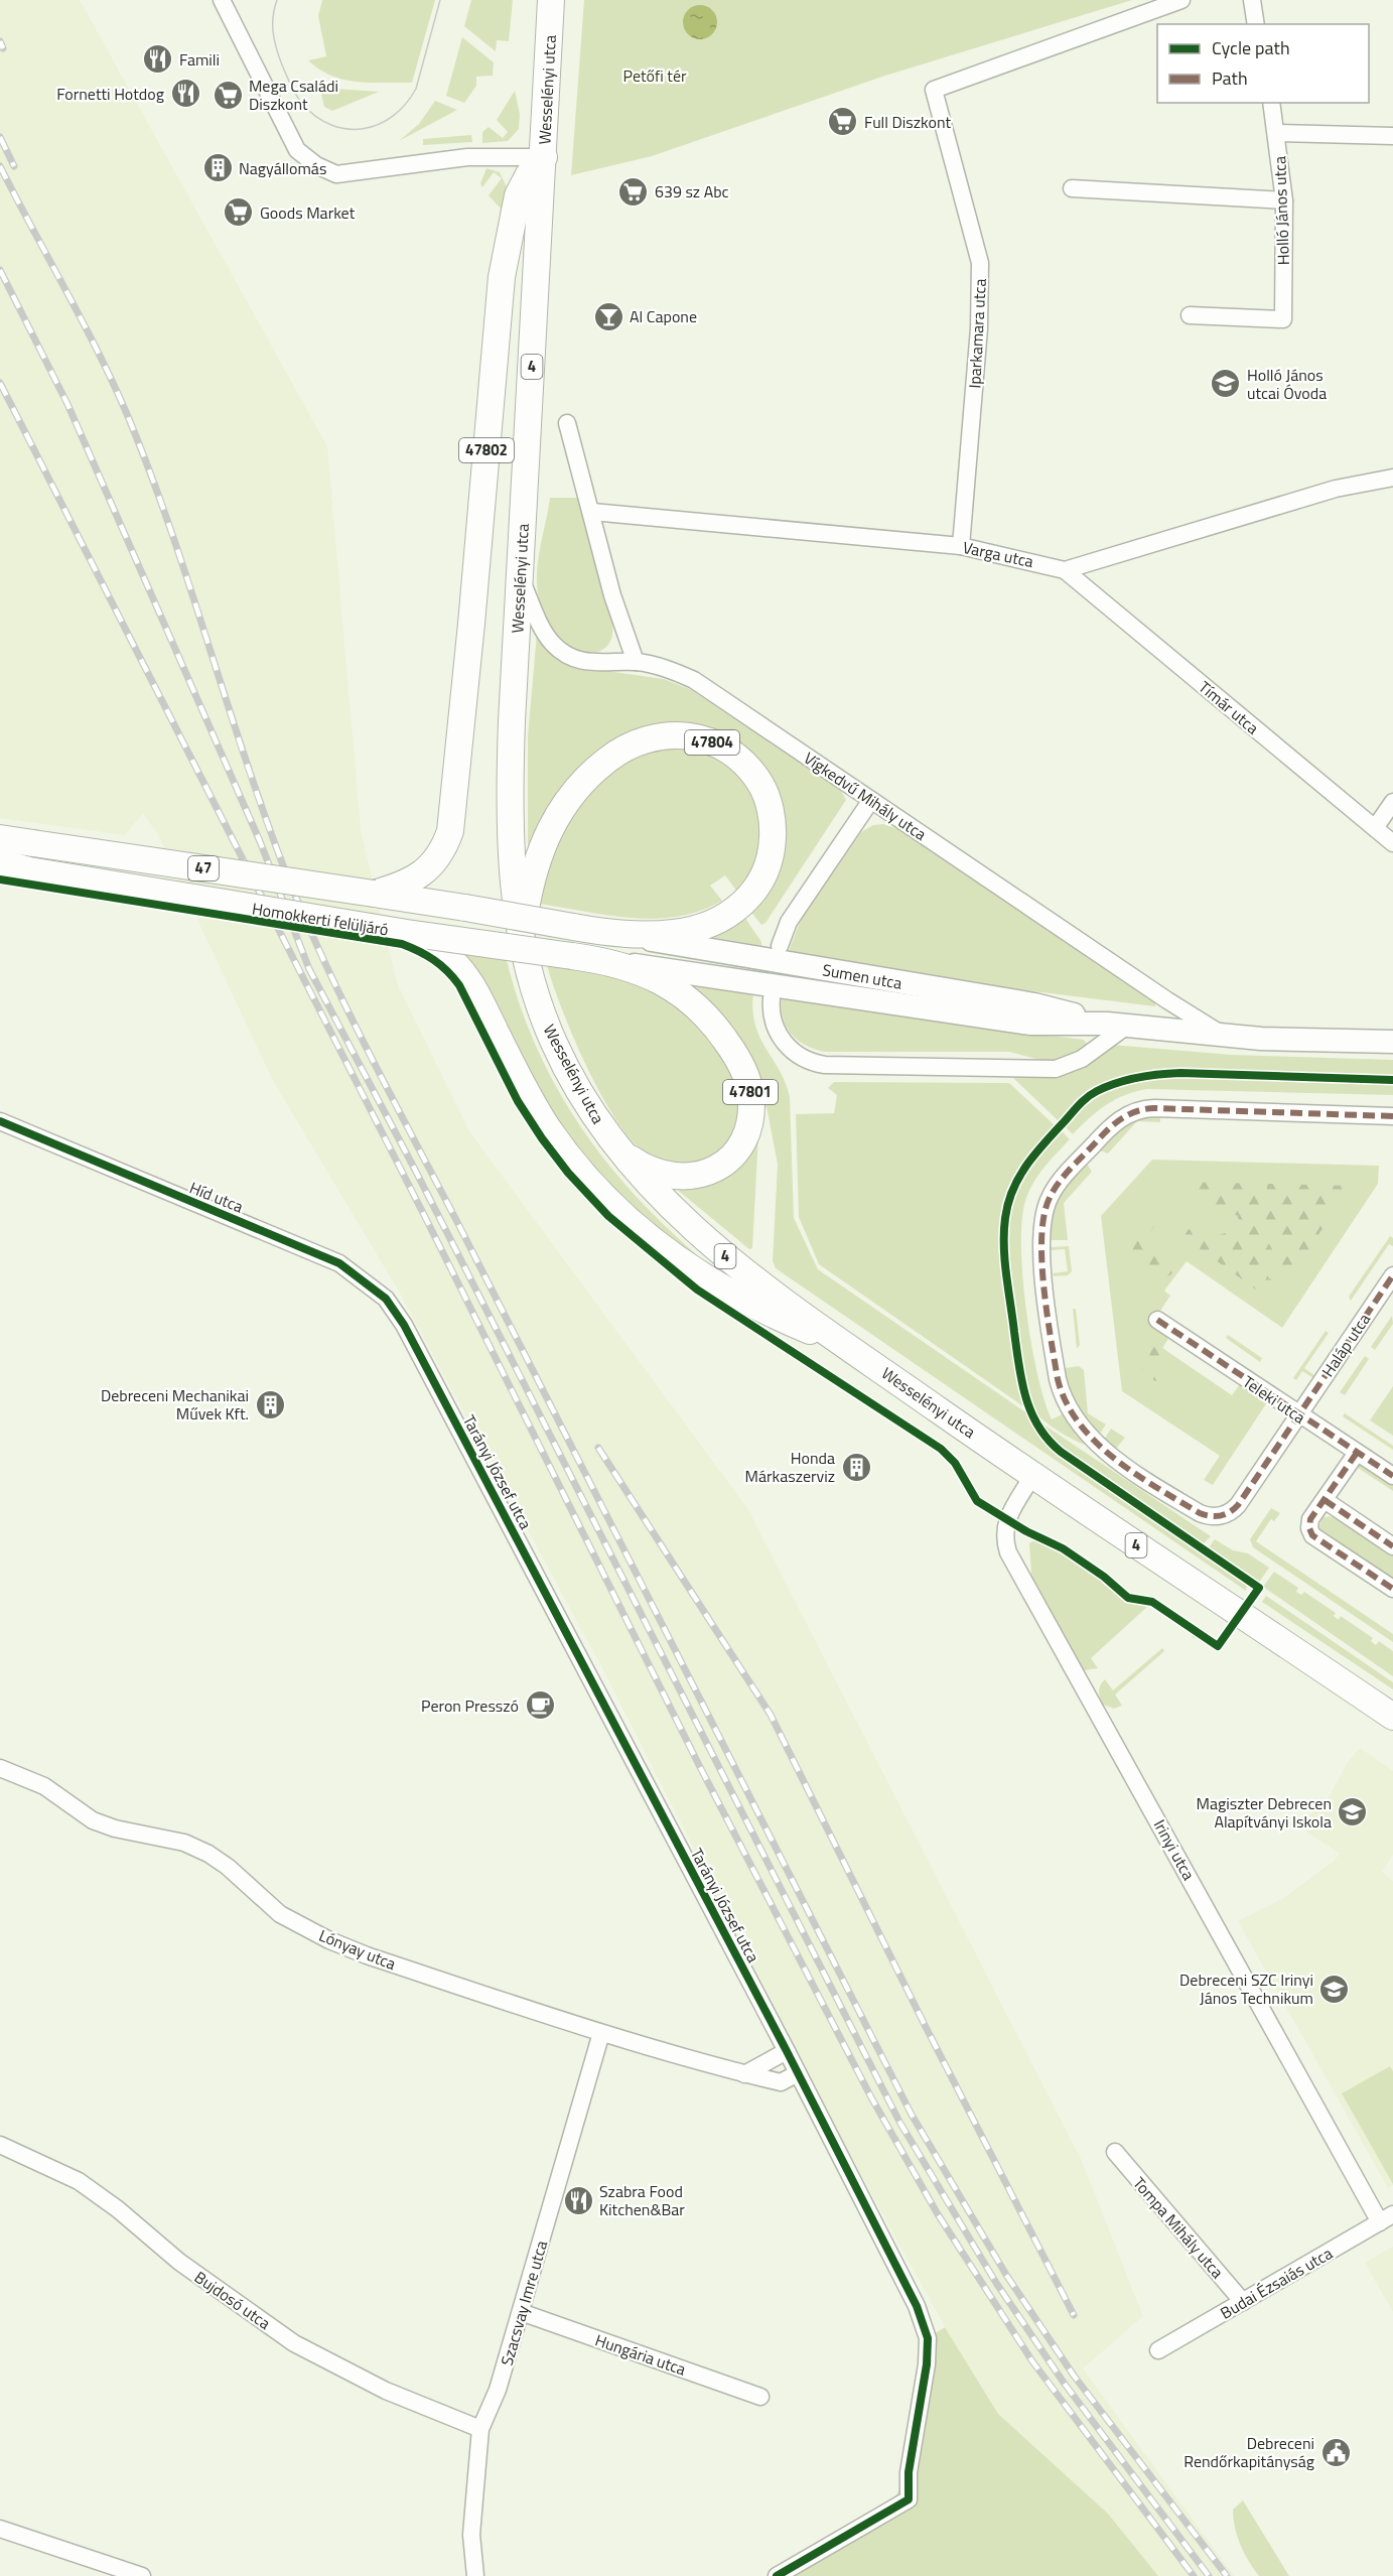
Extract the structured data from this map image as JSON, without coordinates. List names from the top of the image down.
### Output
{
  "streets": {
    "main road": [
      "Wesselényi utca",
      "4",
      "47802",
      "47804",
      "47",
      "Homokkerti felüljáró",
      "47801"
    ],
    "street": [
      "Holló János utca",
      "Iparkamara utca",
      "Varga utca",
      "Tímár utca",
      "Vígkedvű Mihály utca",
      "Sumen utca",
      "Híd utca",
      "Haláp utca",
      "Teleki utca",
      "Tarányi József utca",
      "Irinyi utca",
      "Lónyay utca",
      "Tompa Mihály utca",
      "Budai Ézsaiás utca",
      "Bujdosó utca",
      "Szacsvay Imre utca",
      "Hungária utca"
    ]
  },
  "crossings": [
    ["Wesselényi utca", "47802"],
    ["Wesselényi utca", "47804"],
    ["Wesselényi utca", "Vígkedvű Mihály utca"],
    ["Wesselényi utca", "47801"],
    ["Wesselényi utca", "Irinyi utca"],
    ["Iparkamara utca", "Varga utca"],
    ["47802", "Homokkerti felüljáró"],
    ["Varga utca", "Tímár utca"],
    ["47804", "Homokkerti felüljáró"],
    ["47804", "Sumen utca"],
    ["Vígkedvű Mihály utca", "Sumen utca"],
    ["Homokkerti felüljáró", "Sumen utca"],
    ["Homokkerti felüljáró", "47801"],
    ["Sumen utca", "47801"],
    ["Híd utca", "Tarányi József utca"],
    ["Haláp utca", "Teleki utca"],
    ["Tarányi József utca", "Lónyay utca"],
    ["Irinyi utca", "Budai Ézsaiás utca"],
    ["Lónyay utca", "Szacsvay Imre utca"],
    ["Tompa Mihály utca", "Budai Ézsaiás utca"],
    ["Bujdosó utca", "Szacsvay Imre utca"],
    ["Szacsvay Imre utca", "Hungária utca"]
  ],
  "parks": ["Petőfi tér"],
  "places": {
    "restaurant": ["Famili", "Fornetti Hotdog", "Szabra Food Kitchen&Bar"],
    "supermarket": [
      "Mega Családi Diszkont",
      "Full Diszkont",
      "639 sz Abc",
      "Goods Market"
    ],
    "building": ["Nagyállomás", "Debreceni Mechanikai Művek Kft.", "Honda Márkaszerviz"],
    "bar": ["Al Capone"],
    "school or university": ["Holló János utcai Óvoda", "Magiszter Debrecen Alapítványi Iskola", "Debreceni SZC Irinyi János Technikum"],
    "cafe": ["Peron Presszó"],
    "public building": ["Debreceni Rendőrkapitányság"]
  },
  "legend": ["Cycle path", "Path"]
}
